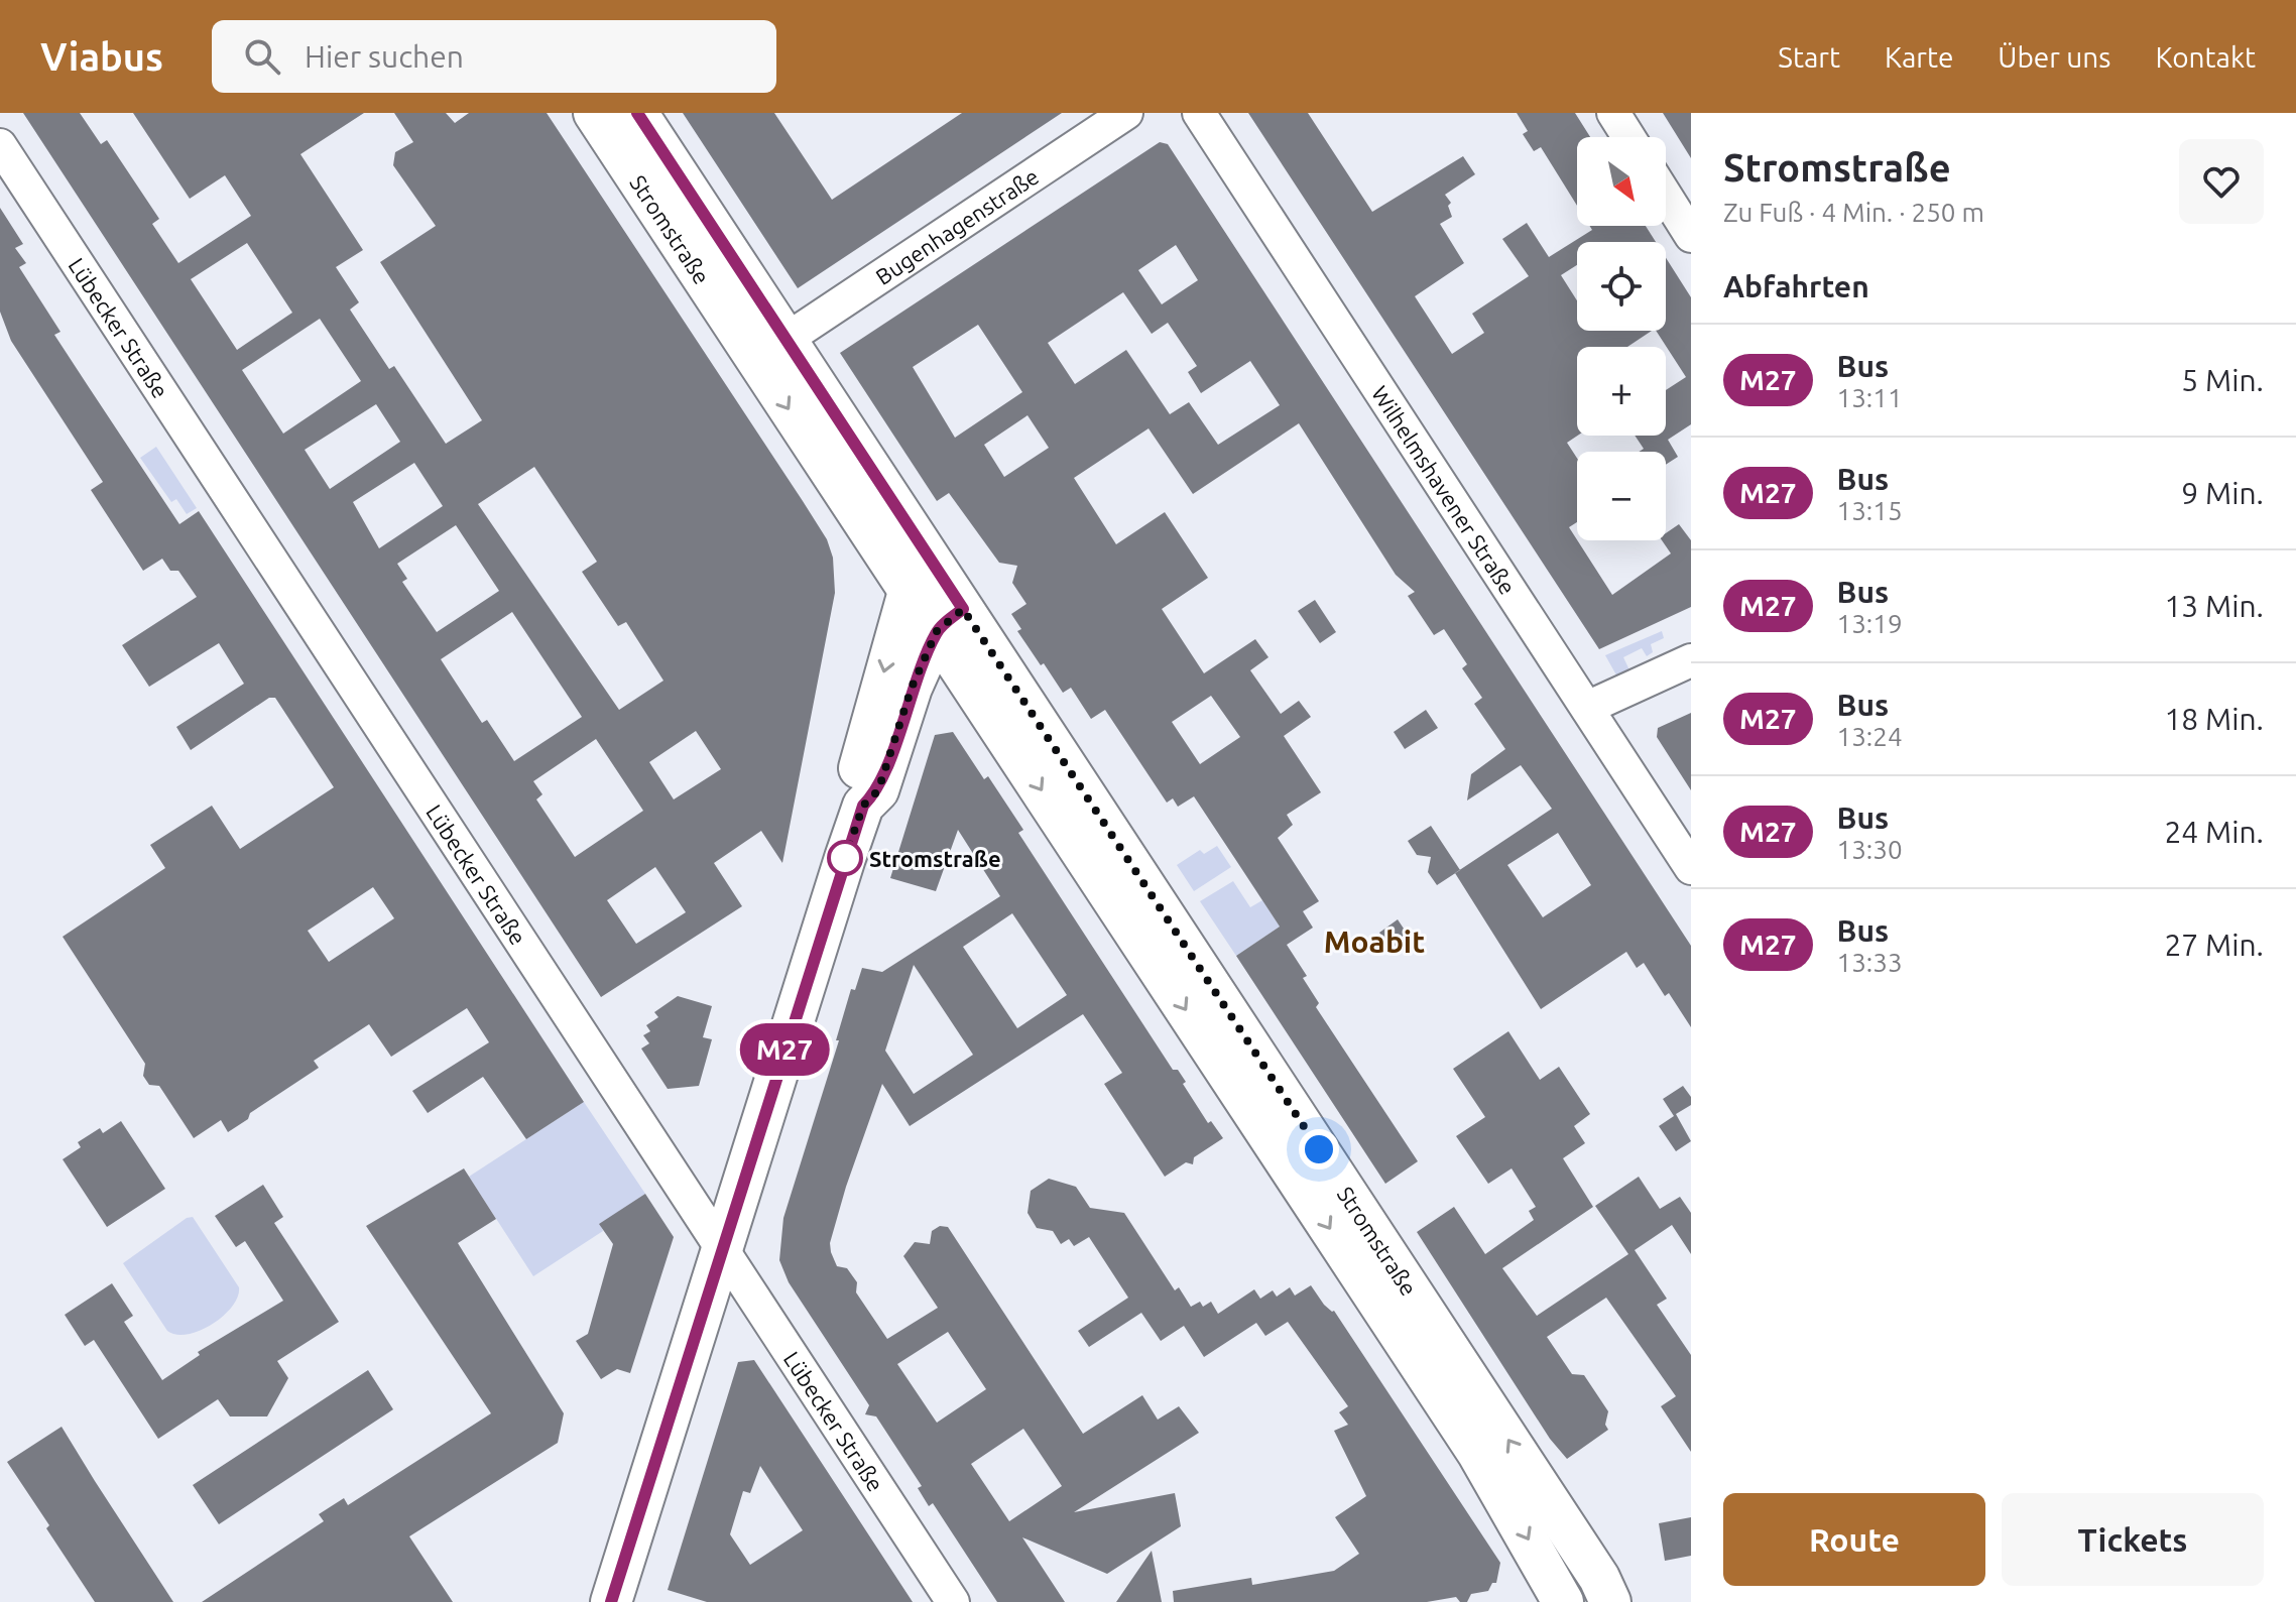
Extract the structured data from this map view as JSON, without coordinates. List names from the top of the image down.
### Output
{
  "streets": {
    "main road": ["Stromstraße"],
    "street": ["Bugenhagenstraße", "Lübecker Straße", "Wilhelmshavener Straße"]
  },
  "crossings": [
    ["Bugenhagenstraße", "Stromstraße"]
  ],
  "districts": ["Moabit"],
  "places": ["Stromstraße"],
  "lines": ["bus line M27"],
  "north": "bottom right",
  "page": {
    "header": "Viabus",
    "search": "Hier suchen",
    "nav": [
      "Start",
      "Karte",
      "Über uns",
      "Kontakt"
    ],
    "on_map": "M27",
    "heading": [
      ["Stromstraße", "Zu Fuß · 4 Min. · 250 m"],
      "Abfahrten"
    ],
    "map_buttons": ["+", "−"],
    "list": [
      {
        "mark": "M27",
        "name": "Bus",
        "note": "13:11",
        "value": "5 Min."
      },
      {
        "mark": "M27",
        "name": "Bus",
        "note": "13:15",
        "value": "9 Min."
      },
      {
        "mark": "M27",
        "name": "Bus",
        "note": "13:19",
        "value": "13 Min."
      },
      {
        "mark": "M27",
        "name": "Bus",
        "note": "13:24",
        "value": "18 Min."
      },
      {
        "mark": "M27",
        "name": "Bus",
        "note": "13:30",
        "value": "24 Min."
      },
      {
        "mark": "M27",
        "name": "Bus",
        "note": "13:33",
        "value": "27 Min."
      }
    ],
    "buttons": ["Route", "Tickets"]
  }
}
